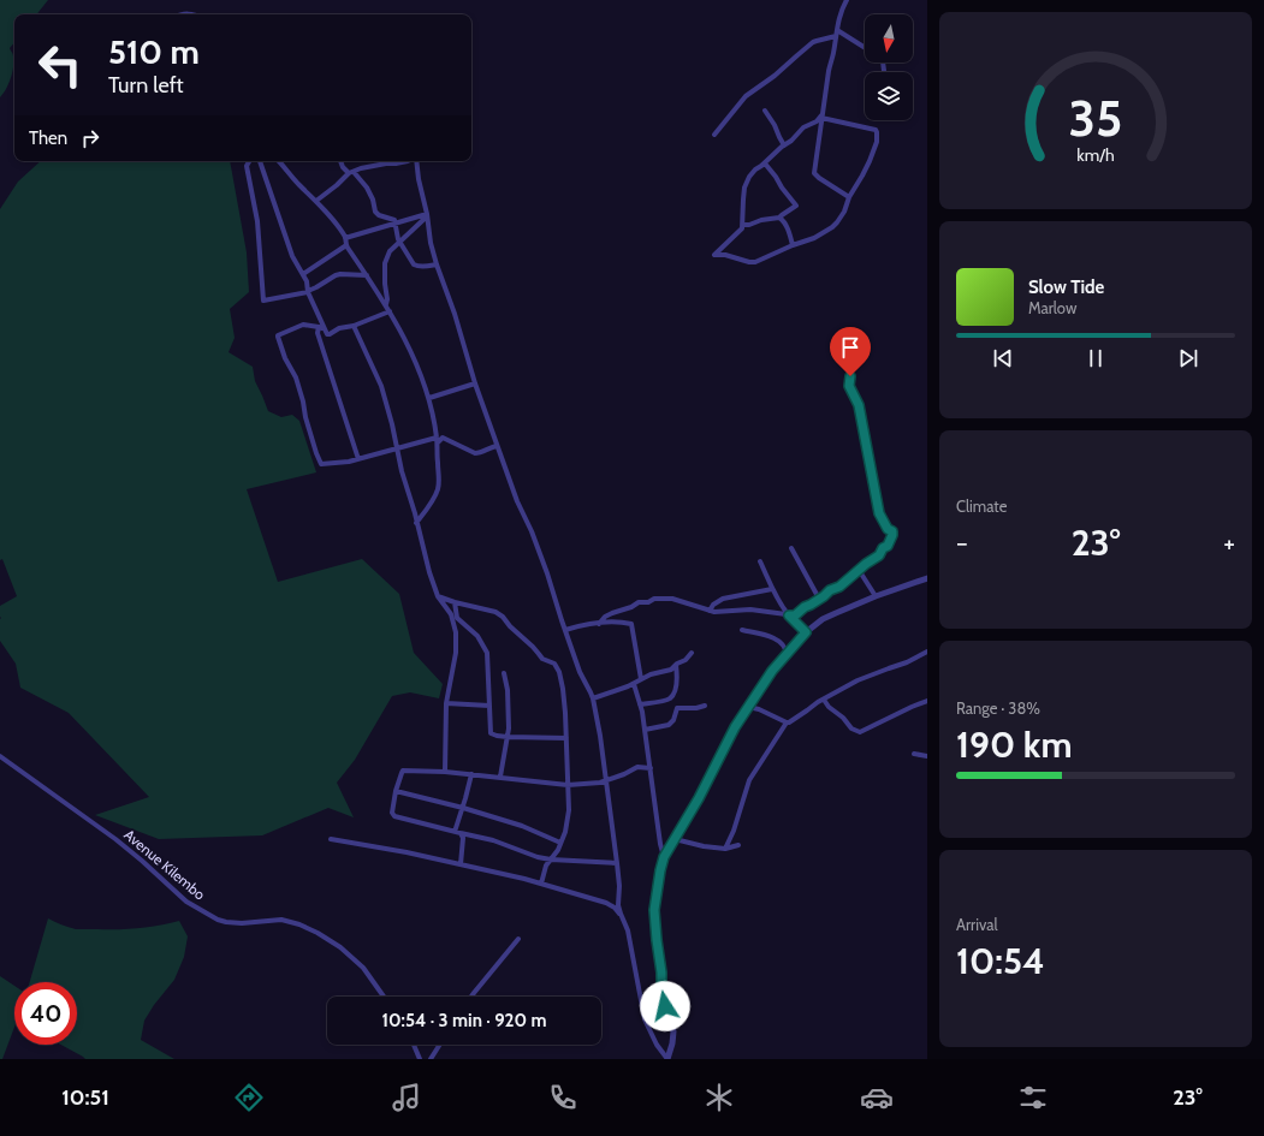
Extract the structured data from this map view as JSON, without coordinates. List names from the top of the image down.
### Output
{
  "streets": {
    "street": ["Avenue Kilembo"]
  },
  "north": "bottom",
  "page": {
    "turn": ["510 m", "Turn left"],
    "then": "Then",
    "song": ["Slow Tide", "Marlow"],
    "tile": [
      "Climate",
      ["Range · 38%", "190 km"],
      ["Arrival", "10:54"]
    ],
    "heat": ["−", "23°", "+"],
    "limit": "40",
    "trip": "10:54 · 3 min · 920 m",
    "tabs": ["10:51", "23°"],
    "gauge": ["35", "km/h"]
  }
}
